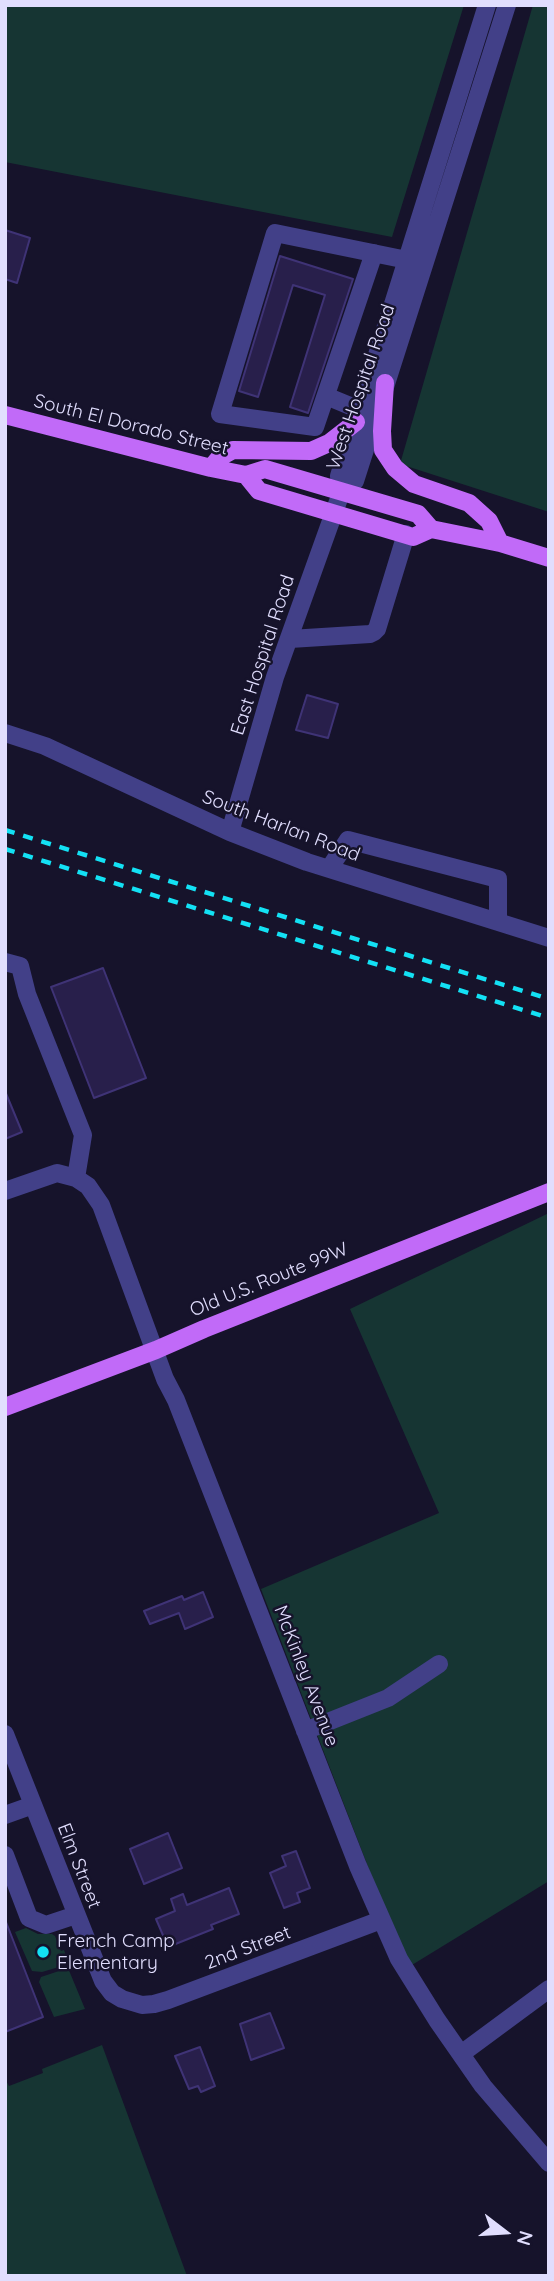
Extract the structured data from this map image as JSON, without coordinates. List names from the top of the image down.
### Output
{
  "streets": {
    "main road": ["South El Dorado Street", "Old U.S. Route 99W"],
    "street": [
      "West Hospital Road",
      "East Hospital Road",
      "South Harlan Road",
      "McKinley Avenue",
      "Elm Street",
      "2nd Street"
    ]
  },
  "crossings": [
    ["West Hospital Road", "South El Dorado Street"],
    ["West Hospital Road", "East Hospital Road"],
    ["South El Dorado Street", "East Hospital Road"],
    ["East Hospital Road", "South Harlan Road"],
    ["Old U.S. Route 99W", "McKinley Avenue"],
    ["McKinley Avenue", "2nd Street"],
    ["Elm Street", "2nd Street"]
  ],
  "places": ["French Camp Elementary"],
  "north": "right"
}
